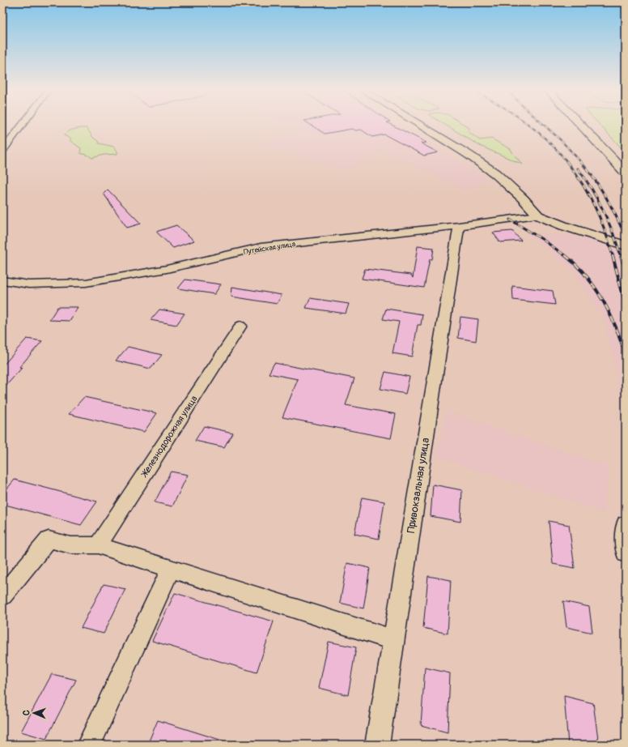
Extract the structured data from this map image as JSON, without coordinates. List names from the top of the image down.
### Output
{
  "streets": {
    "street": ["Путейская улица", "Железнодорожная улица", "Привокзальная улица"]
  },
  "crossings": [
    ["Путейская улица", "Привокзальная улица"]
  ],
  "north": "left"
}
